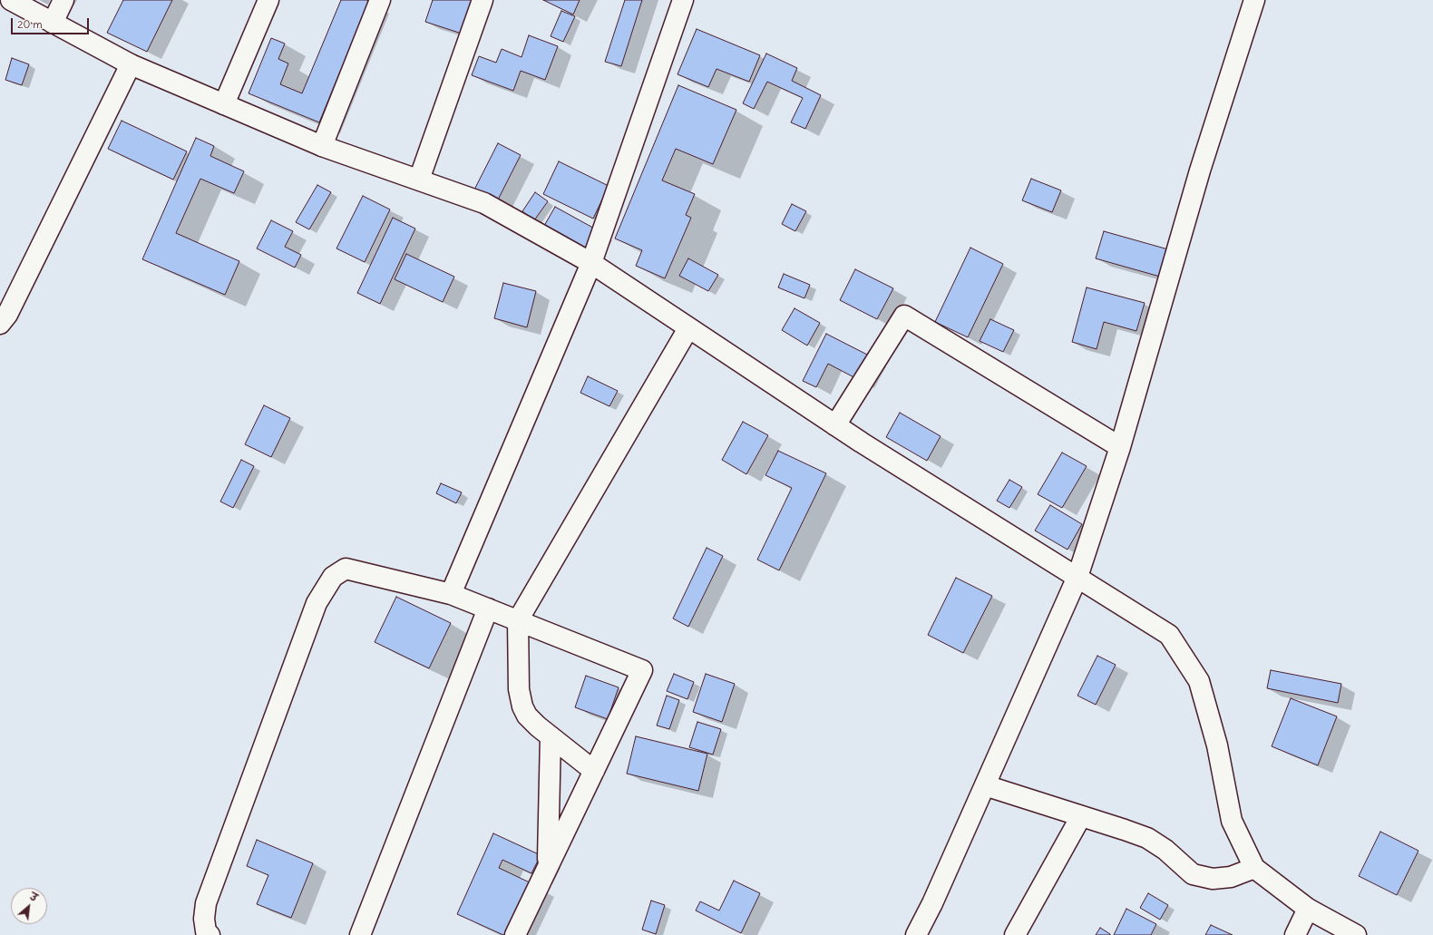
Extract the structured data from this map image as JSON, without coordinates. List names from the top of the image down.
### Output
{
  "scale_bar": "20 m",
  "north": "top right"
}
